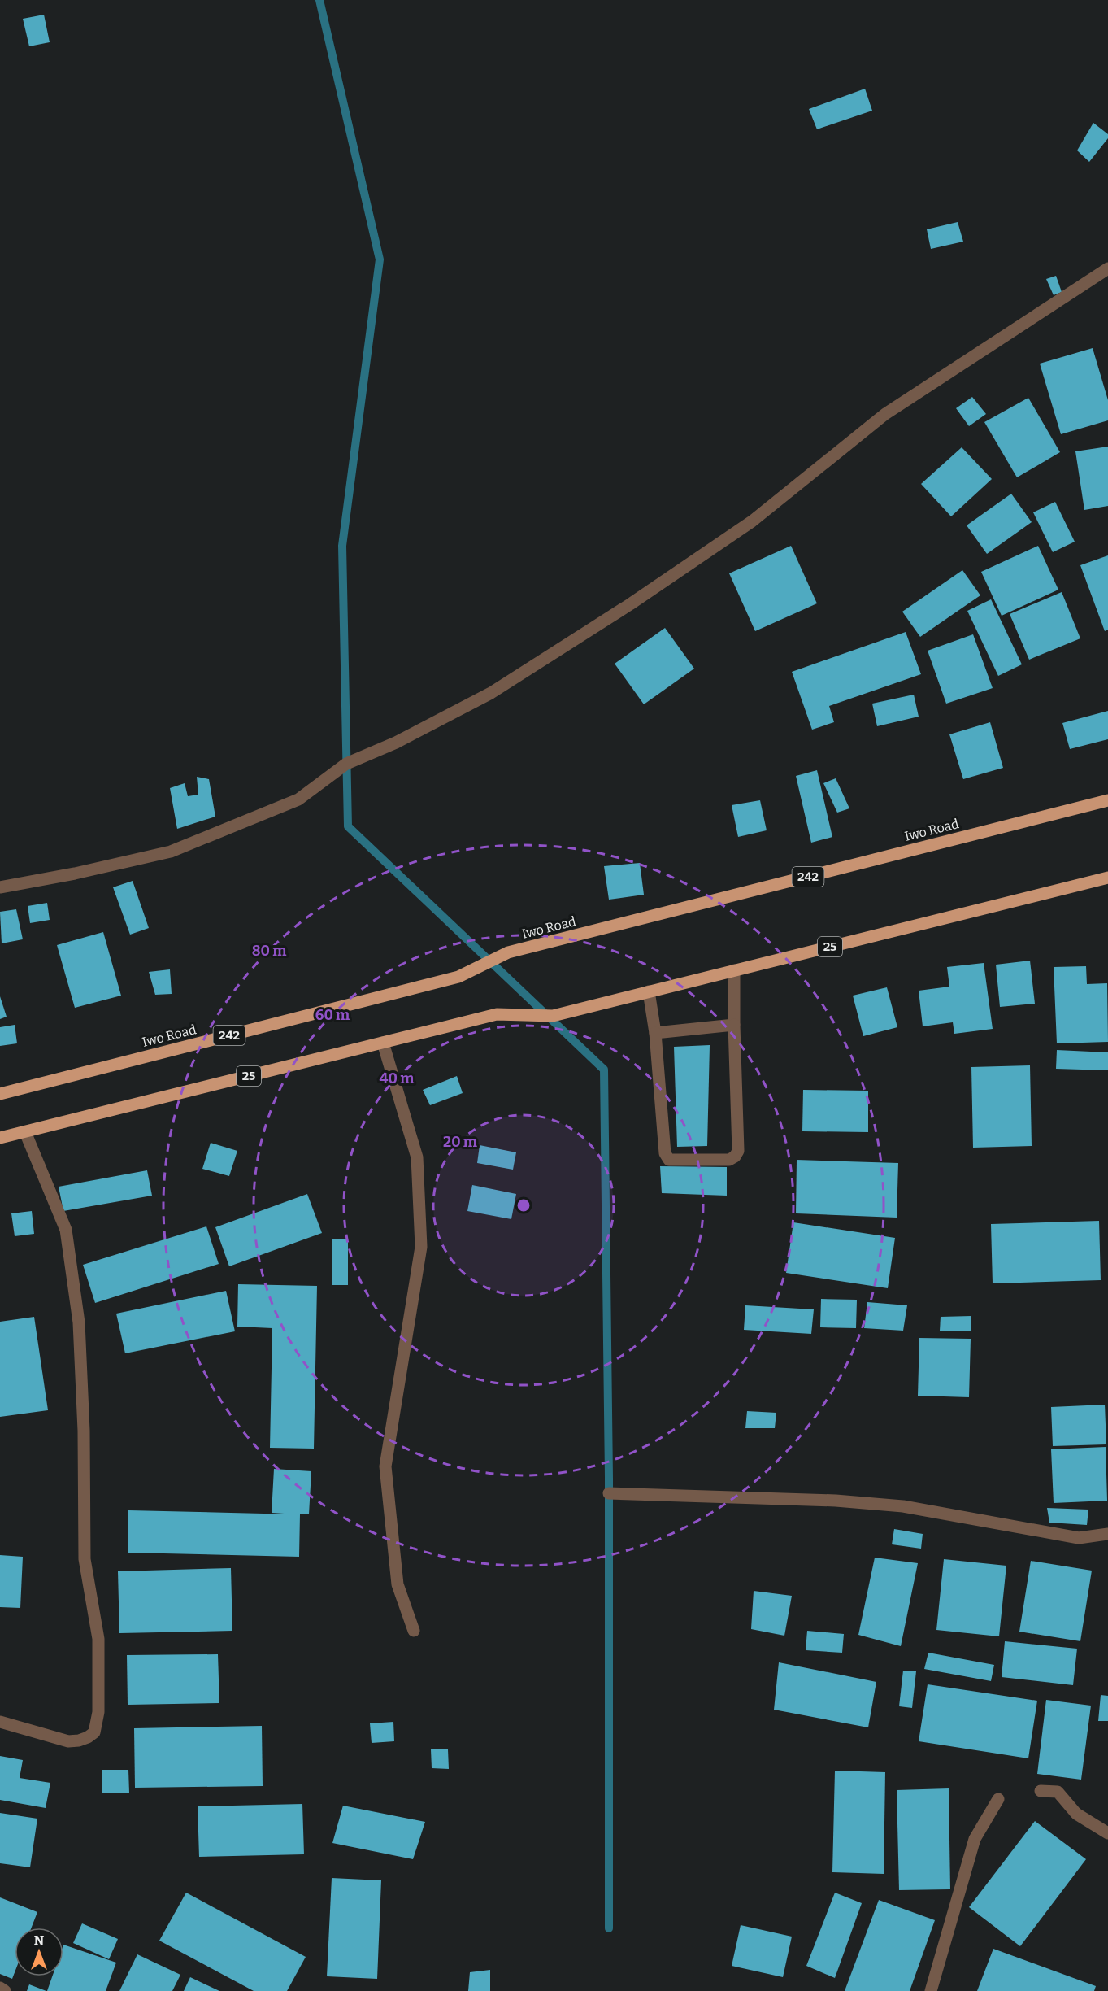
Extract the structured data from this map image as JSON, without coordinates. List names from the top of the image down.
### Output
{
  "streets": {
    "main road": ["Iwo Road", "242", "25"]
  },
  "north": "top",
  "rings": [
    "80 m",
    "60 m",
    "40 m",
    "20 m"
  ]
}
